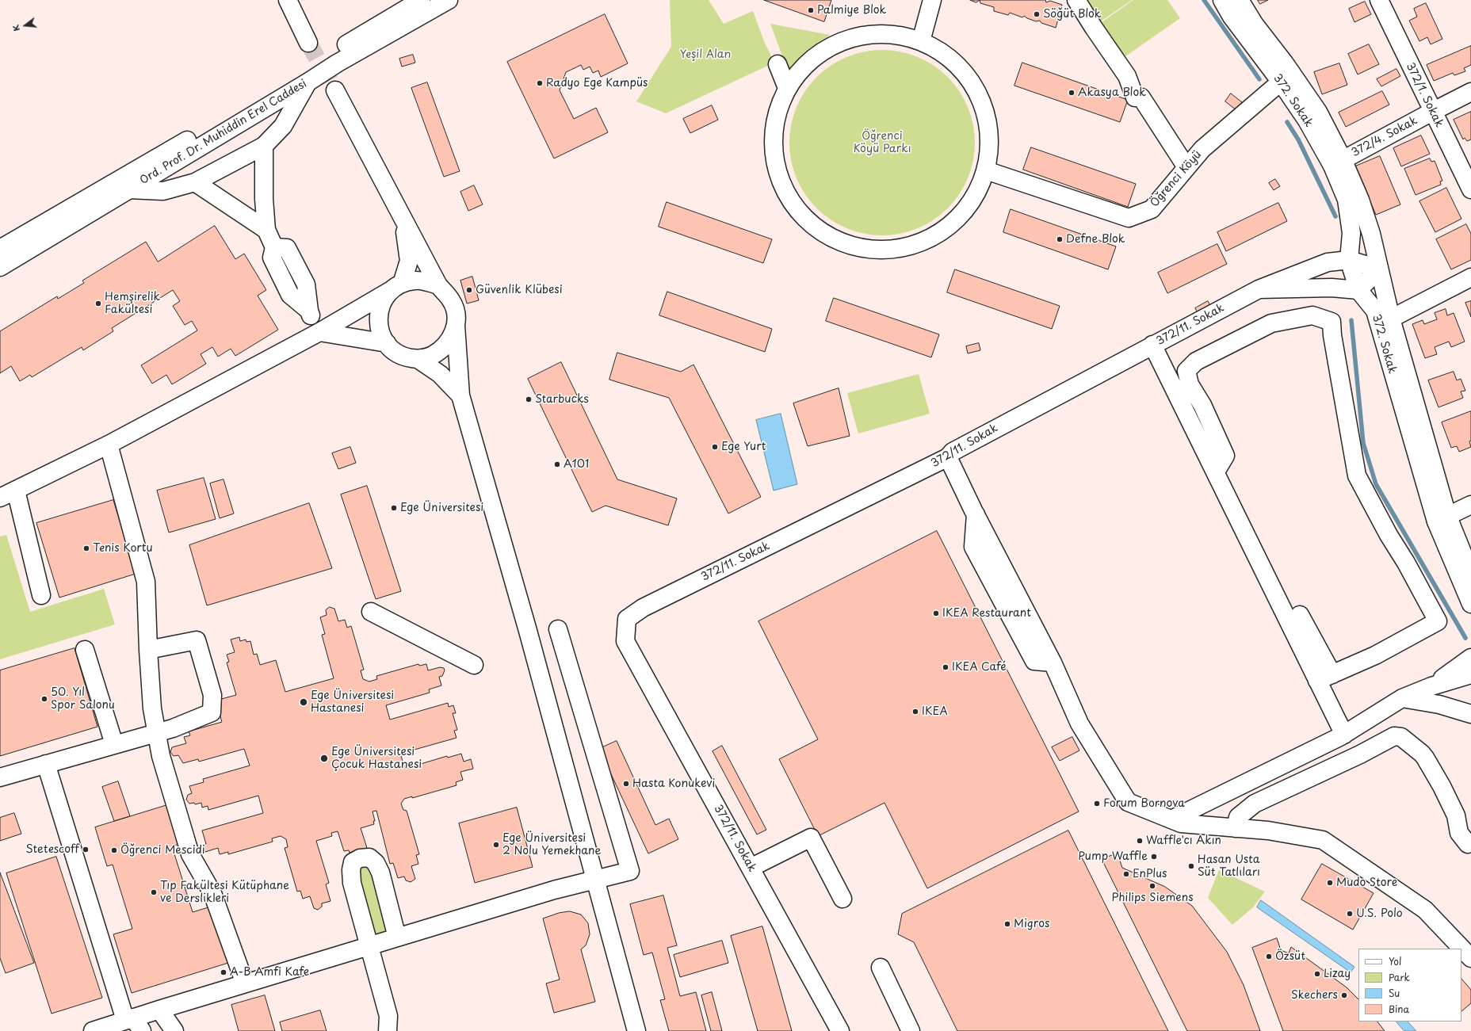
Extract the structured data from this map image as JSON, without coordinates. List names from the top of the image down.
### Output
{
  "streets": {
    "street": [
      "372/1. Sokak",
      "372. Sokak",
      "Ord. Prof. Dr. Muhiddin Erel Caddesi",
      "372/4. Sokak",
      "Öğrenci Köyü",
      "372/11. Sokak"
    ]
  },
  "crossings": [
    ["372/1. Sokak", "372/4. Sokak"],
    ["372. Sokak", "372/4. Sokak"],
    ["372. Sokak", "Öğrenci Köyü"],
    ["372. Sokak", "372/11. Sokak"]
  ],
  "parks": ["Yeşil Alan", "Öğrenci Köyü Parkı"],
  "places": [
    "Palmiye Blok",
    "Söğüt Blok",
    "Radyo Ege Kampüs",
    "Akasya Blok",
    "Defne Blok",
    "Güvenlik Klübesi",
    "Hemşirelik Fakültesi",
    "Starbucks",
    "Ege Yurt",
    "A101",
    "Ege Üniversitesi",
    "Tenis Kortu",
    "IKEA Restaurant",
    "IKEA Café",
    "50. Yıl Spor Salonu",
    "Ege Üniversitesi Hastanesi",
    "IKEA",
    "Ege Üniversitesi Çocuk Hastanesi",
    "Hasta Konukevi",
    "Forum Bornova",
    "Waffle'cı Akın",
    "Ege Üniversitesi 2 Nolu Yemekhane",
    "Stetescoff",
    "Öğrenci Mescidi",
    "Pump Waffle",
    "Hasan Usta Süt Tatlıları",
    "EnPlus",
    "Mudo Store",
    "Philips Siemens",
    "Tıp Fakültesi Kütüphane ve Derslikleri",
    "U.S. Polo",
    "Migros",
    "Özsüt",
    "A-B Amfi Kafe",
    "Lizay",
    "Skechers"
  ],
  "legend": [
    "Yol",
    "Park",
    "Su",
    "Bina"
  ],
  "north": "left"
}
